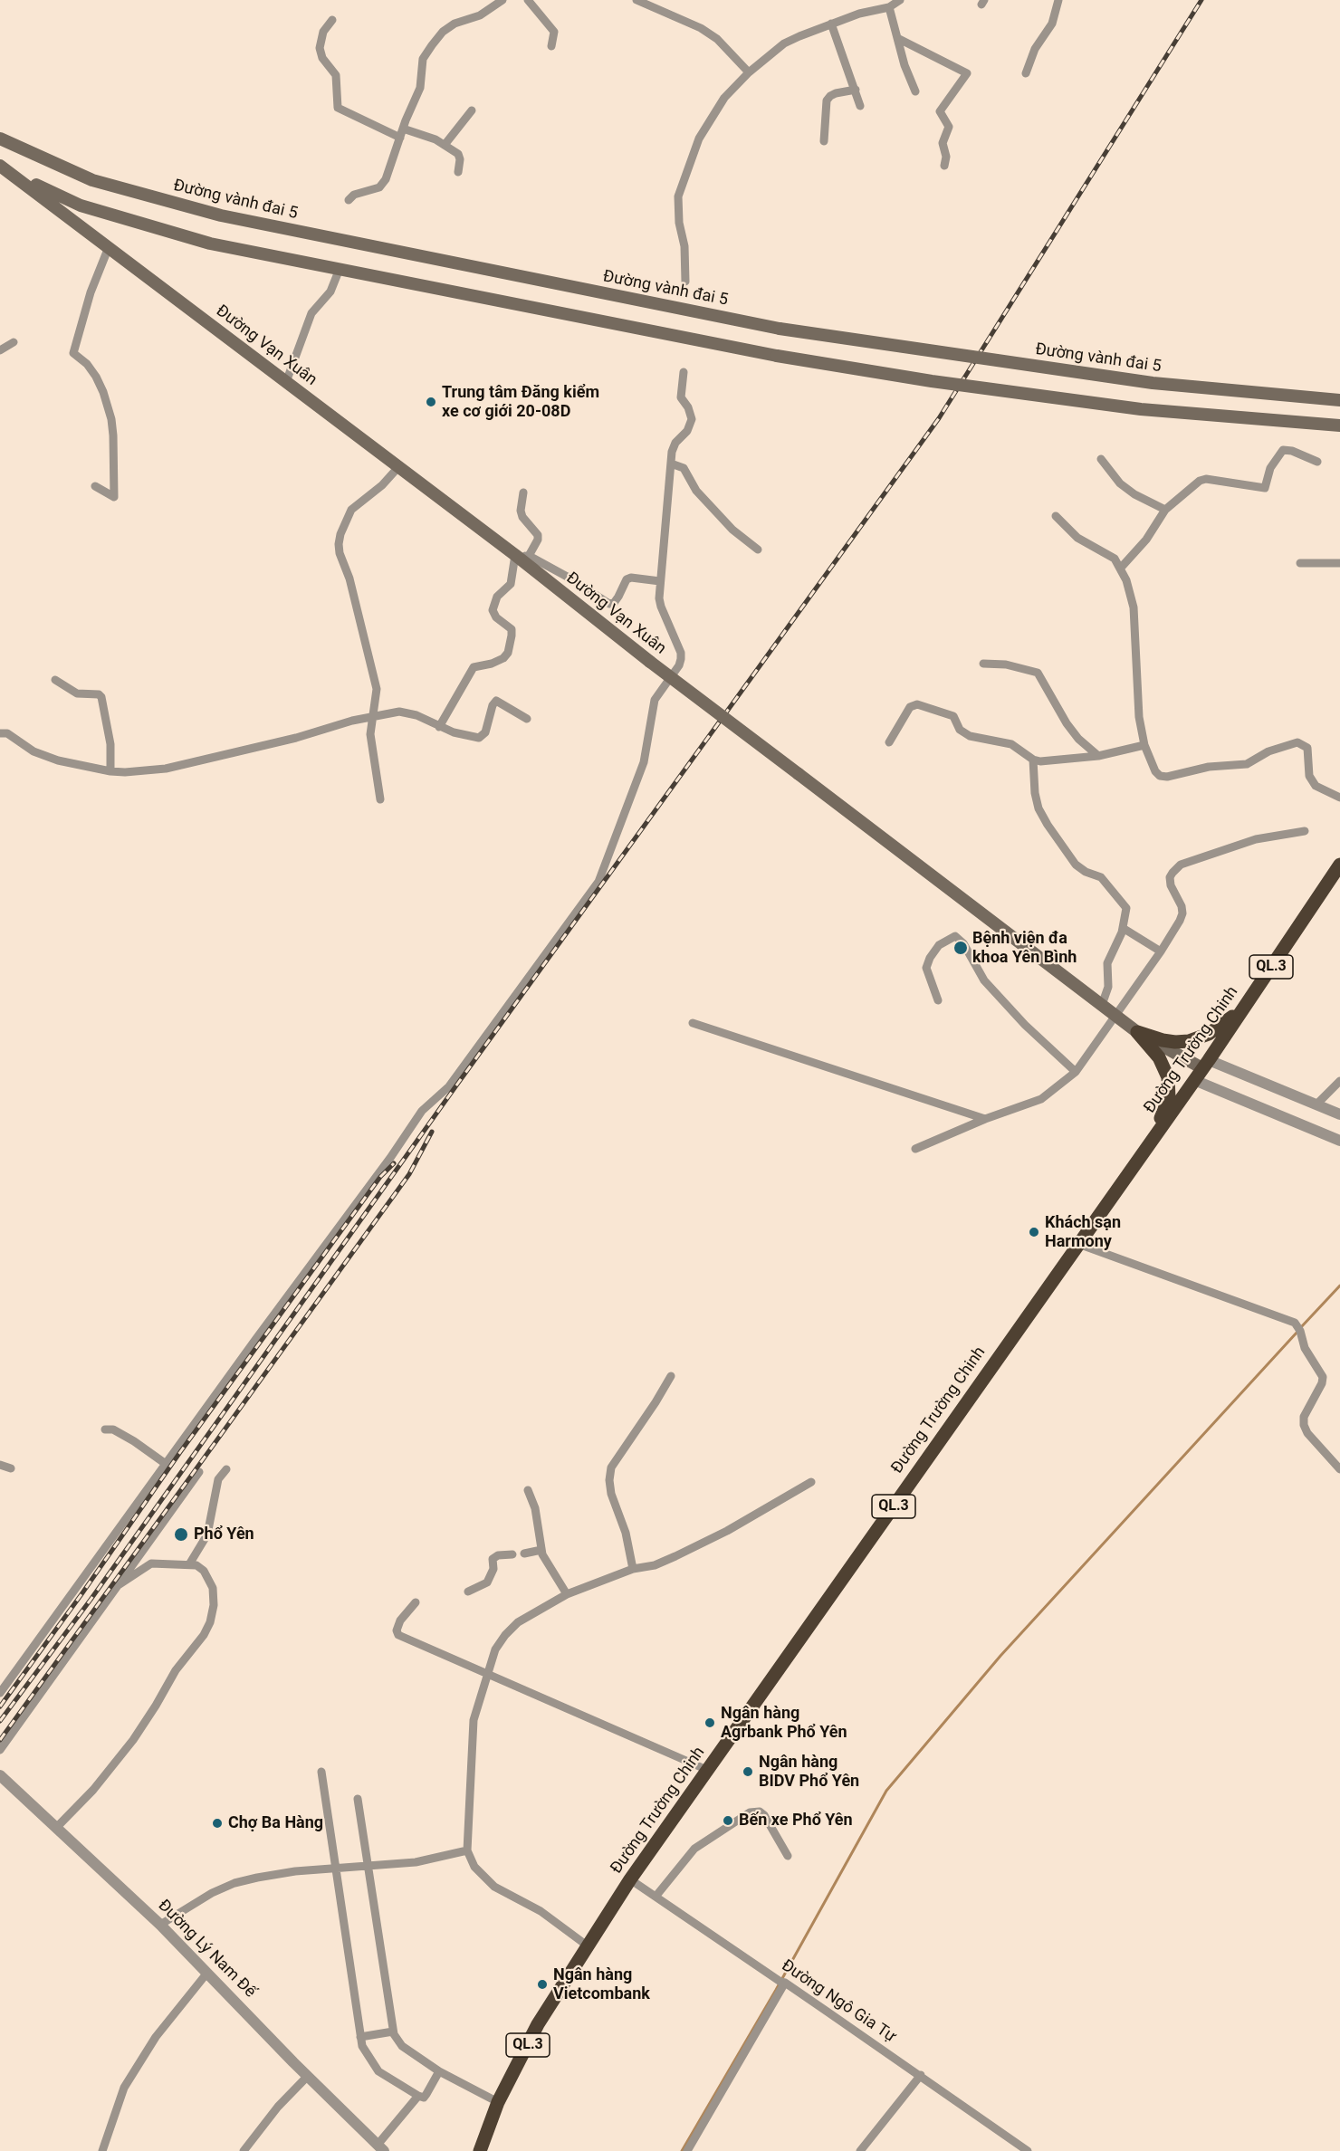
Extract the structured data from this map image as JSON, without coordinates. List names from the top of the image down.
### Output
{
  "streets": {
    "highway": ["QL.3", "Đường Trường Chinh"],
    "main road": ["Đường vành đai 5", "Đường Vạn Xuân"],
    "street": ["Đường Lý Nam Đế", "Đường Ngô Gia Tự"]
  },
  "crossings": [
    ["Đường Vạn Xuân", "Đường Trường Chinh"],
    ["Đường Trường Chinh", "Đường Ngô Gia Tự"]
  ],
  "places": [
    "Trung tâm Đăng kiểm xe cơ giới 20-08D",
    "Bệnh viện đa khoa Yên Bình",
    "Khách sạn Harmony",
    "Phổ Yên",
    "Ngân hàng Agrbank Phổ Yên",
    "Ngân hàng BIDV Phổ Yên",
    "Bến xe Phổ Yên",
    "Chợ Ba Hàng",
    "Ngân hàng Vietcombank"
  ]
}
